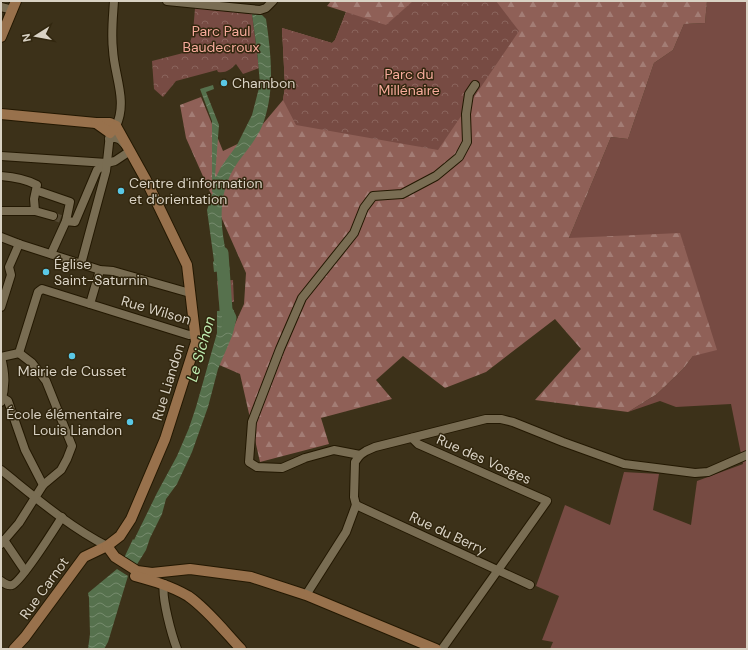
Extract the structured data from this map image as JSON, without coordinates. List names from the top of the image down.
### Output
{
  "streets": {
    "main road": ["Rue Liandon", "Rue Carnot"],
    "street": ["Rue Wilson", "Rue des Vosges", "Rue du Berry"]
  },
  "crossings": [
    ["Rue Wilson", "Rue Liandon"],
    ["Rue Liandon", "Rue Carnot"],
    ["Rue des Vosges", "Rue du Berry"]
  ],
  "water": ["Le Sichon"],
  "parks": ["Parc Paul Baudecroux", "Parc du Millénaire"],
  "places": [
    "Chambon",
    "Centre d'information et d'orientation",
    "Église Saint-Saturnin",
    "Mairie de Cusset",
    "École élémentaire Louis Liandon"
  ],
  "north": "left"
}
